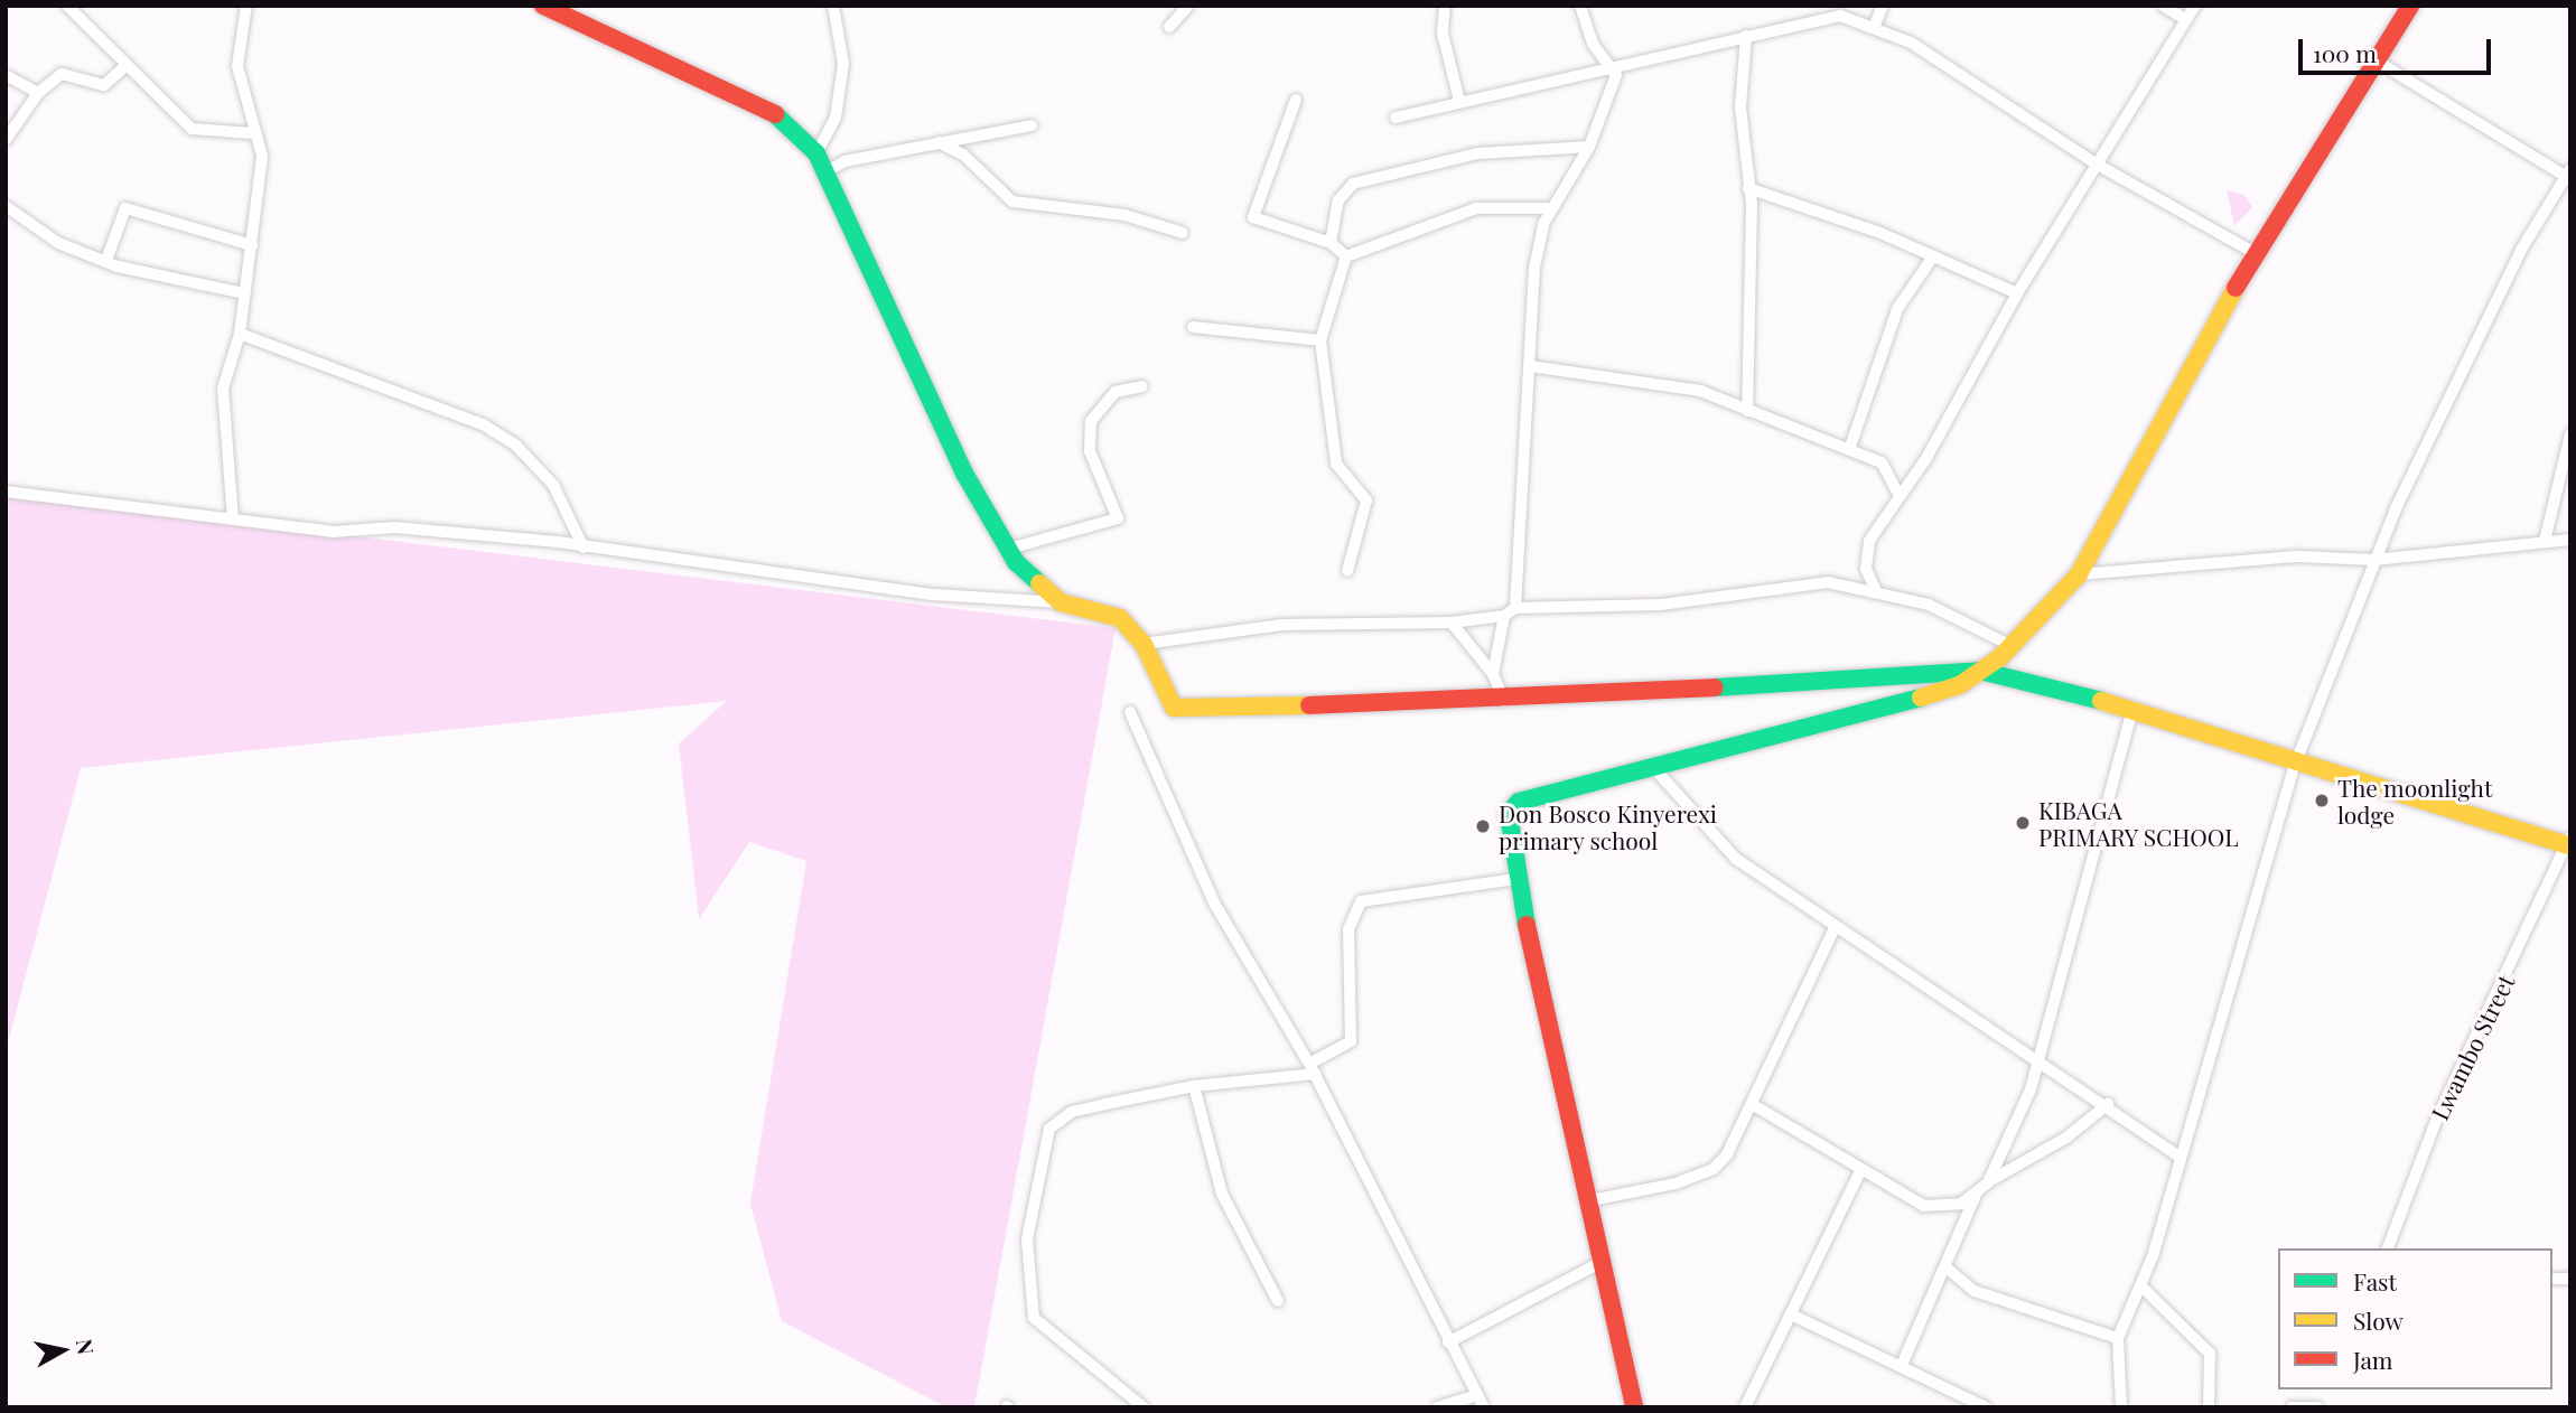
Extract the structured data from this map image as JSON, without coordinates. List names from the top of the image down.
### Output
{
  "streets": {
    "street": ["Lwambo Street"]
  },
  "places": ["The moonlight lodge", "KIBAGA PRIMARY SCHOOL", "Don Bosco Kinyerexi primary school"],
  "legend": ["Fast", "Slow", "Jam"],
  "scale_bar": "100 m",
  "north": "right"
}
